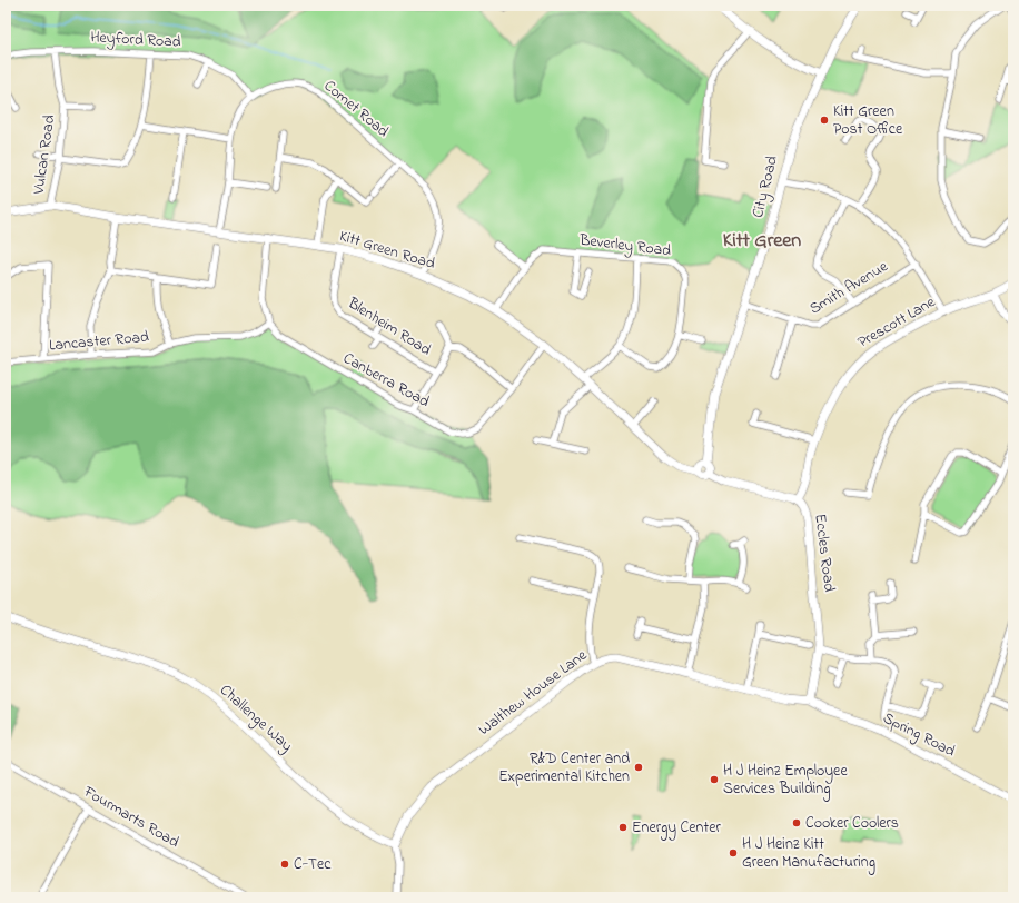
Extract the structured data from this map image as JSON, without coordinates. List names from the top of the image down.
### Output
{
  "streets": {
    "street": [
      "Heyford Road",
      "Comet Road",
      "Vulcan Road",
      "City Road",
      "Beverley Road",
      "Kitt Green Road",
      "Smith Avenue",
      "Prescott Lane",
      "Blenheim Road",
      "Lancaster Road",
      "Canberra Road",
      "Eccles Road",
      "Walthew House Lane",
      "Challenge Way",
      "Spring Road",
      "Fourmarts Road"
    ]
  },
  "crossings": [
    ["Heyford Road", "Comet Road"],
    ["Heyford Road", "Vulcan Road"],
    ["Comet Road", "Kitt Green Road"],
    ["Vulcan Road", "Kitt Green Road"],
    ["City Road", "Kitt Green Road"],
    ["City Road", "Smith Avenue"],
    ["City Road", "Eccles Road"],
    ["Beverley Road", "Kitt Green Road"],
    ["Kitt Green Road", "Blenheim Road"],
    ["Kitt Green Road", "Canberra Road"],
    ["Kitt Green Road", "Eccles Road"],
    ["Prescott Lane", "Eccles Road"],
    ["Lancaster Road", "Canberra Road"],
    ["Eccles Road", "Walthew House Lane"],
    ["Eccles Road", "Spring Road"],
    ["Walthew House Lane", "Challenge Way"],
    ["Walthew House Lane", "Spring Road"]
  ],
  "districts": ["Kitt Green"],
  "places": [
    "Kitt Green Post Office",
    "R&D Center and Experimental Kitchen",
    "H J Heinz Employee Services Building",
    "Cooker Coolers",
    "Energy Center",
    "H J Heinz Kitt Green Manufacturing",
    "C-Tec"
  ]
}
